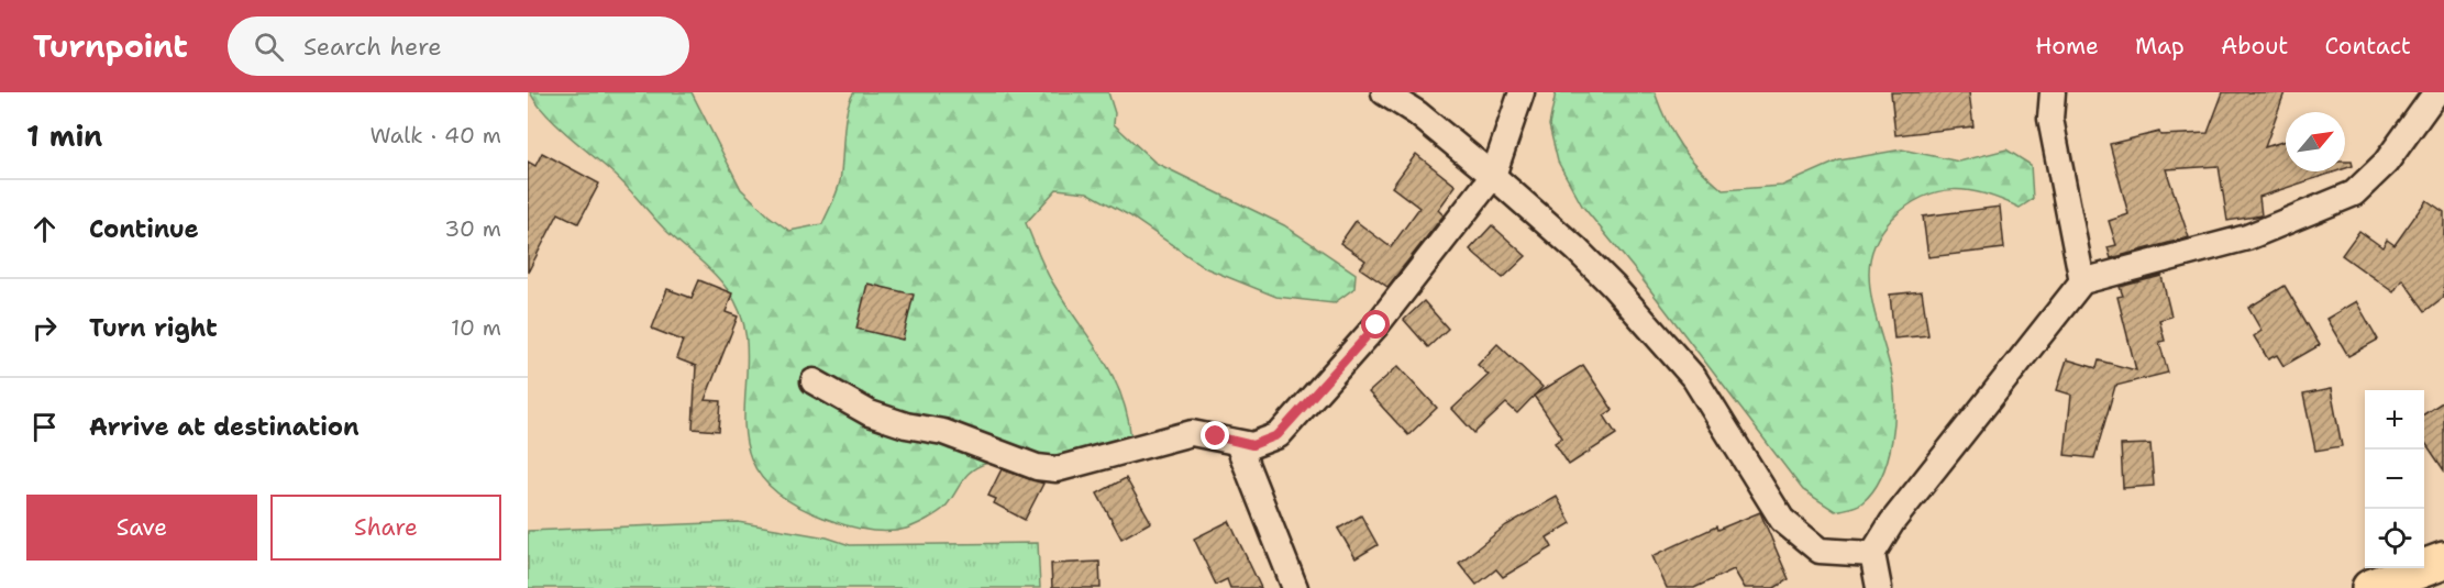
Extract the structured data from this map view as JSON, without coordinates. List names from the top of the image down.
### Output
{
  "north": "top right",
  "page": {
    "header": "Turnpoint",
    "search": "Search here",
    "nav": [
      "Home",
      "Map",
      "About",
      "Contact"
    ],
    "heading": ["1 min", "Walk · 40 m"],
    "list": [
      ["Continue", "30 m"],
      ["Turn right", "10 m"],
      "Arrive at destination"
    ],
    "map_buttons": ["+", "−"],
    "buttons": ["Save", "Share"]
  }
}
